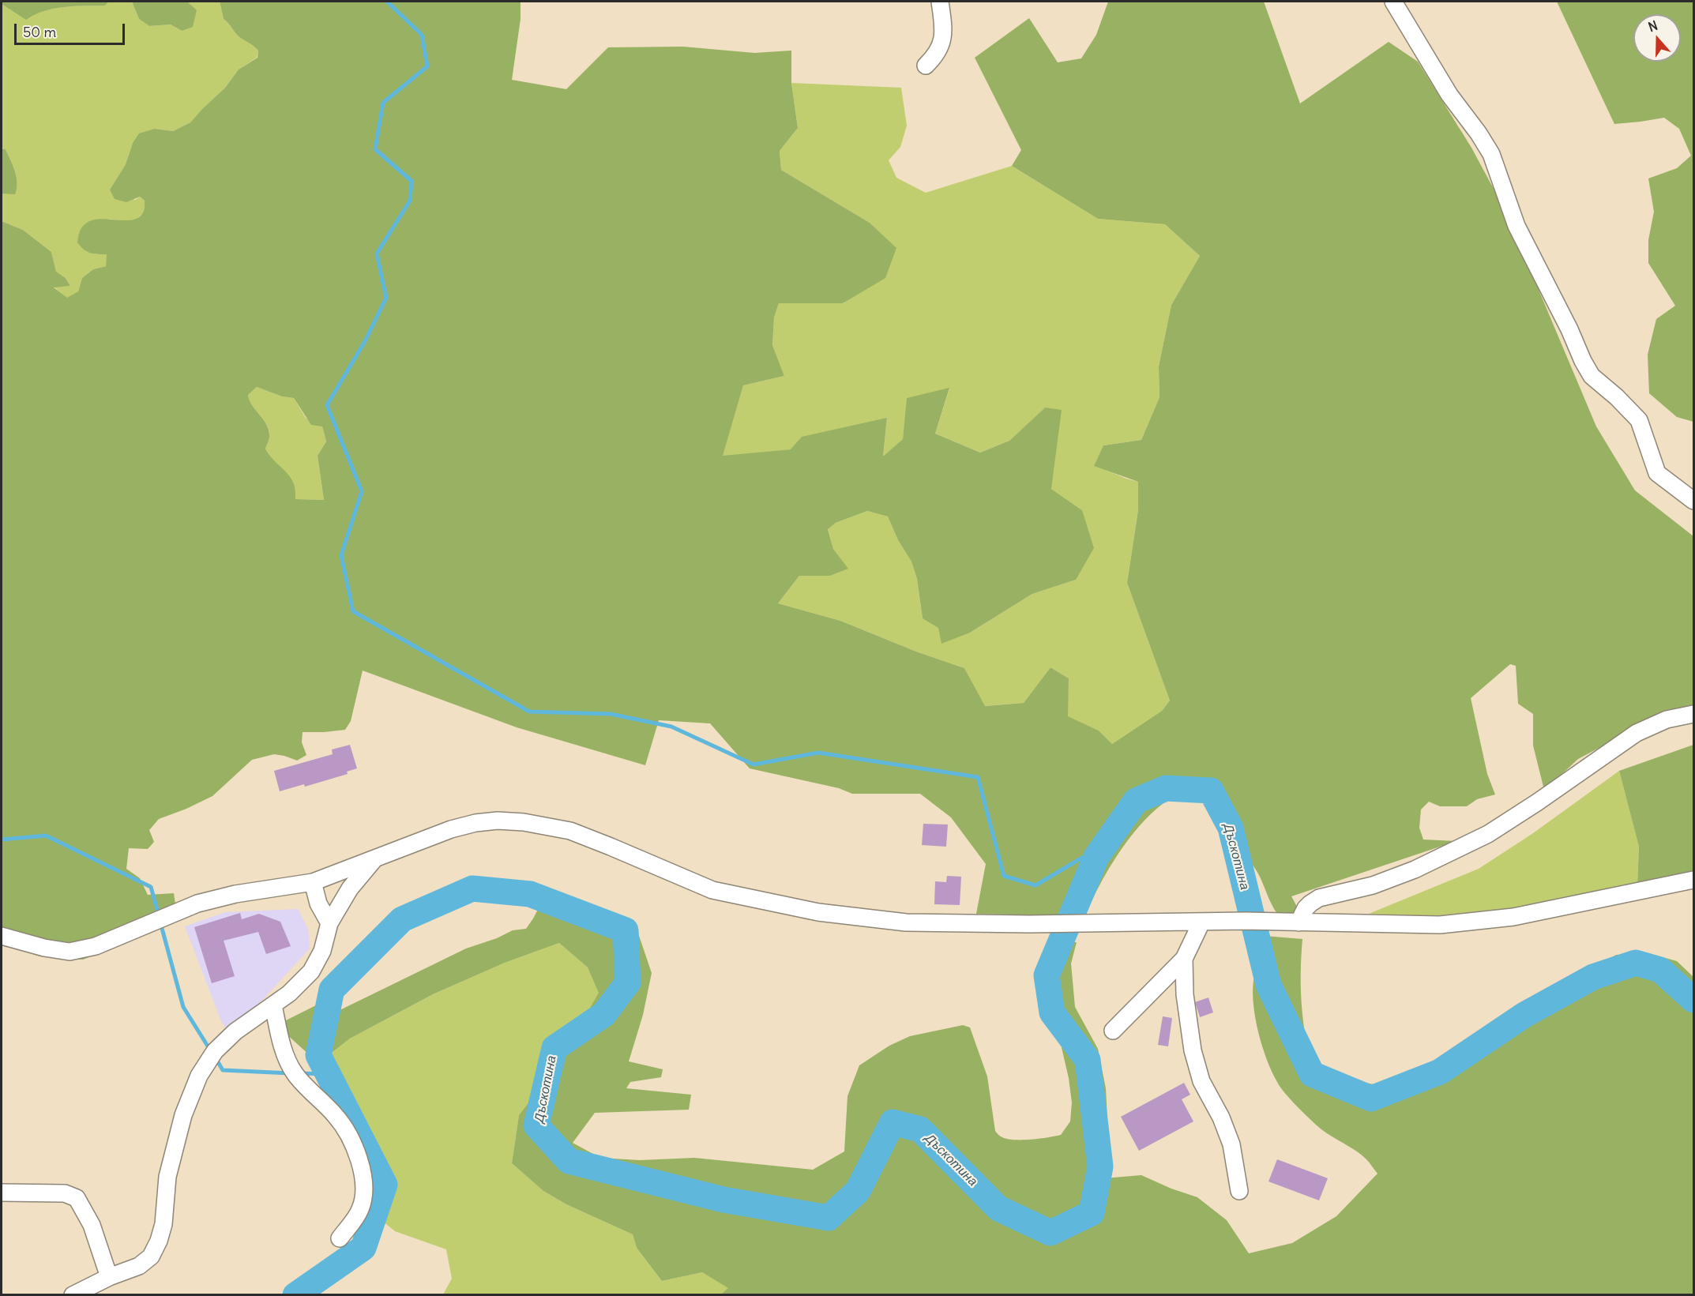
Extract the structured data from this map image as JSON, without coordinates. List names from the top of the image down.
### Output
{
  "water": ["Дъскотина"],
  "scale_bar": "50 m",
  "north": "top"
}
